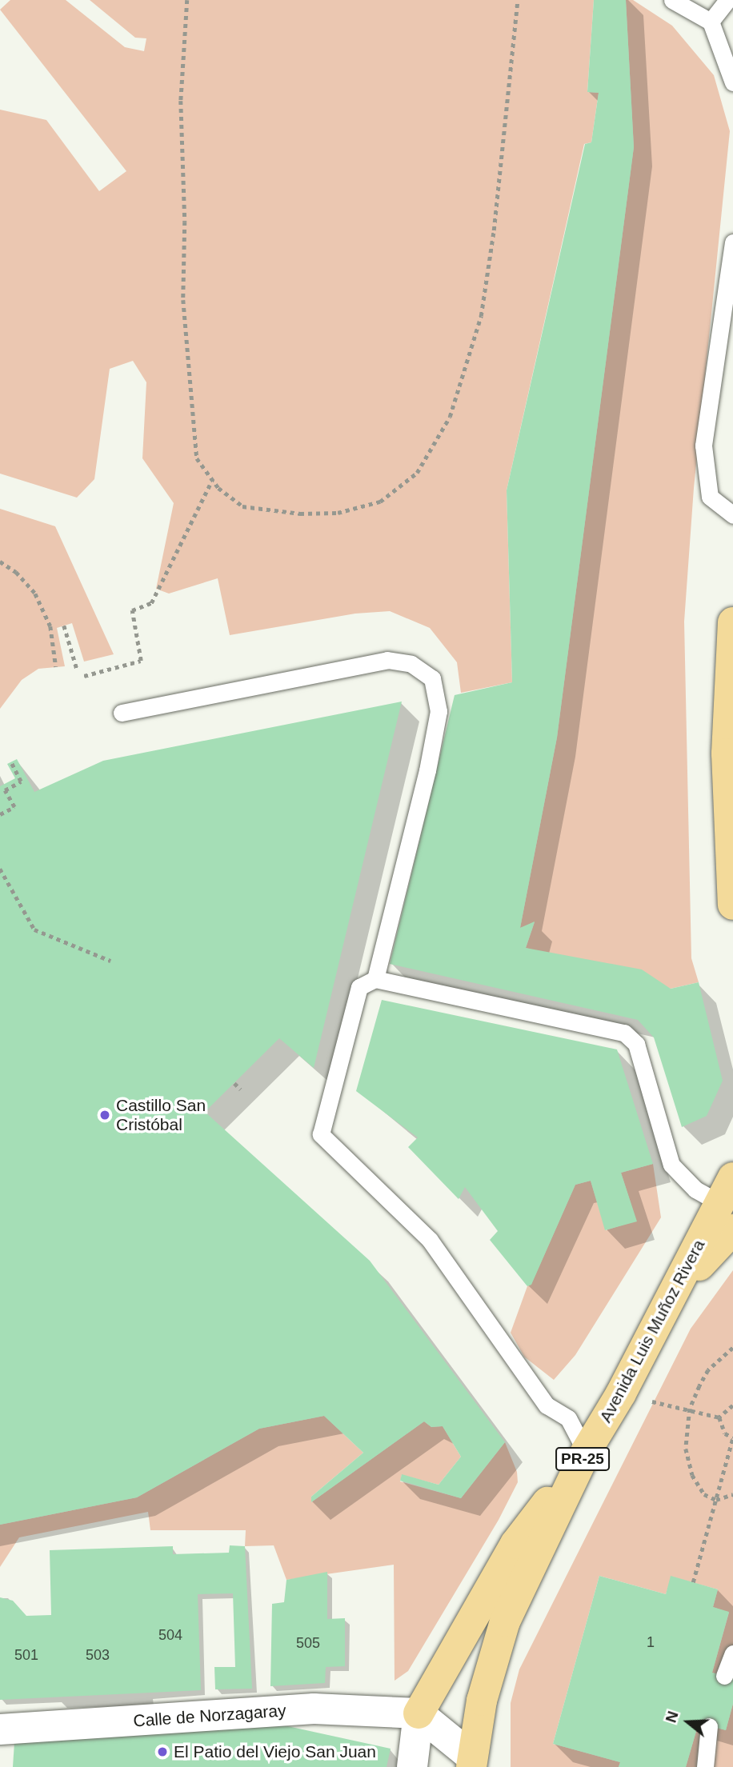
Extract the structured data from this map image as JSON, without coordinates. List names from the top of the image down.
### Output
{
  "streets": {
    "main road": ["Avenida Luis Muñoz Rivera", "PR-25"],
    "street": ["Calle de Norzagaray"]
  },
  "places": ["Castillo San Cristóbal", "El Patio del Viejo San Juan"],
  "house_numbers": [
    "504",
    "1",
    "505",
    "501",
    "503"
  ],
  "north": "left"
}
